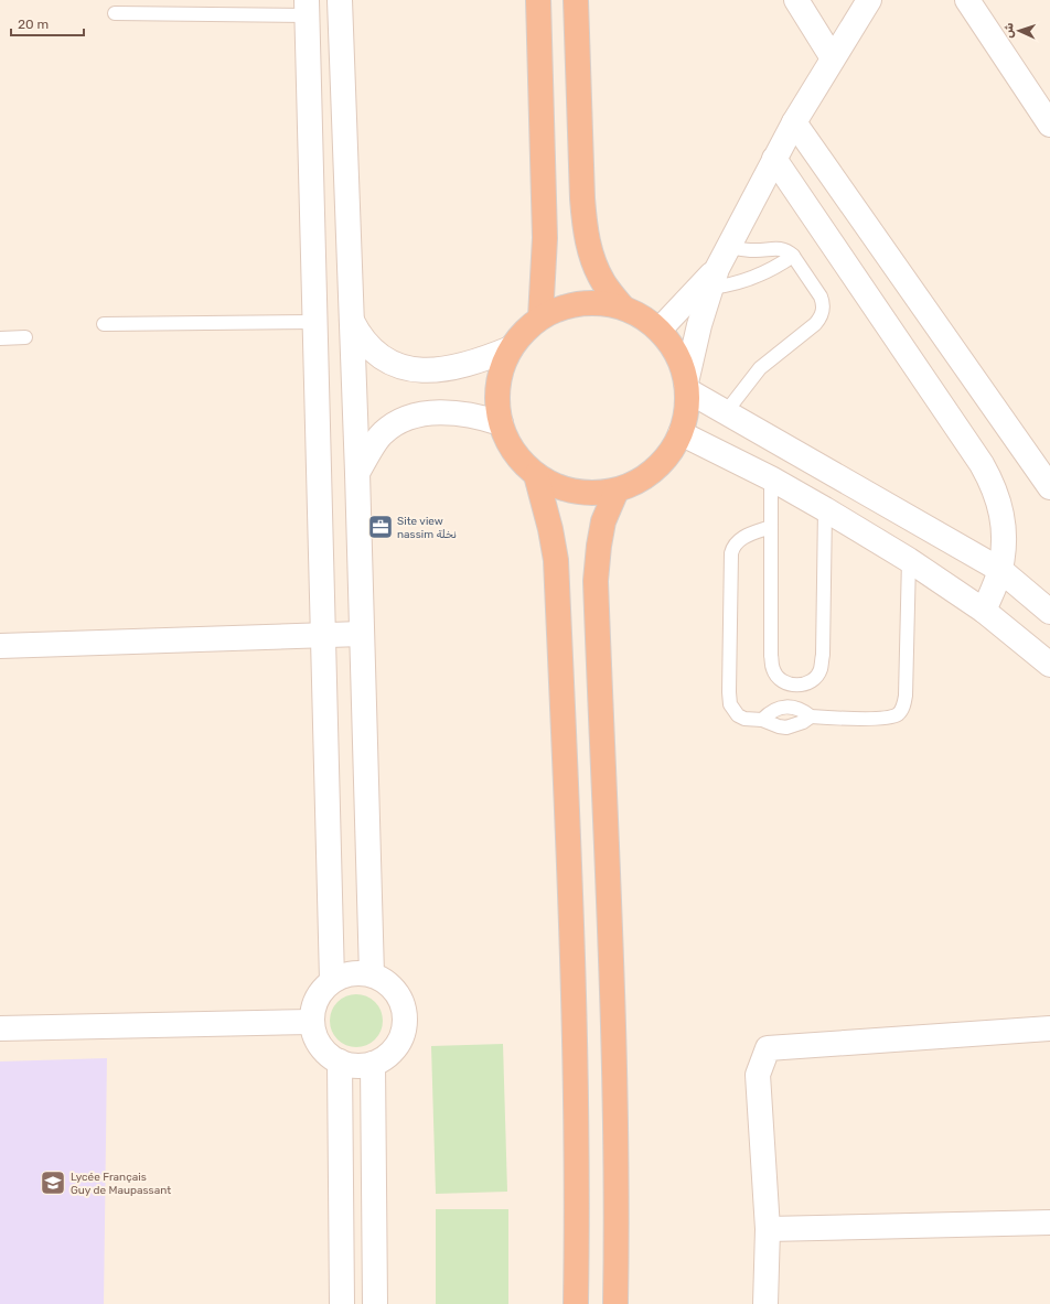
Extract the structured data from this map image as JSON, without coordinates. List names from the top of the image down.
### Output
{
  "places": {
    "office": ["Site view nassim نخلة"],
    "school or university": ["Lycée Français Guy de Maupassant"]
  },
  "scale_bar": "20 m",
  "north": "left"
}
